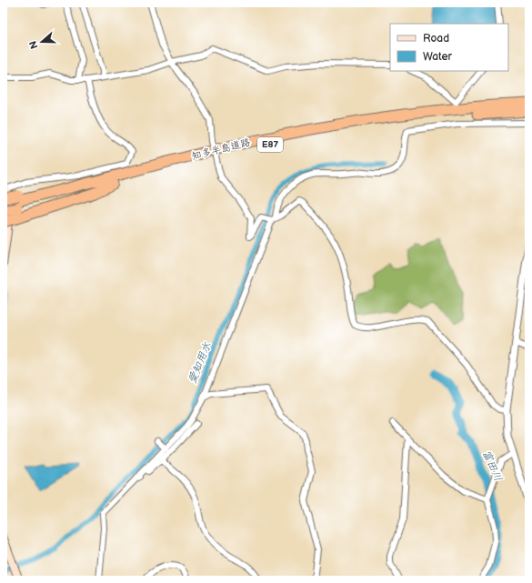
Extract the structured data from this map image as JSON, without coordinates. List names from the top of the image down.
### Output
{
  "streets": {
    "highway": ["E87", "知多半島道路"]
  },
  "water": ["愛知用水", "富田川"],
  "legend": ["Road", "Water"],
  "north": "left"
}
